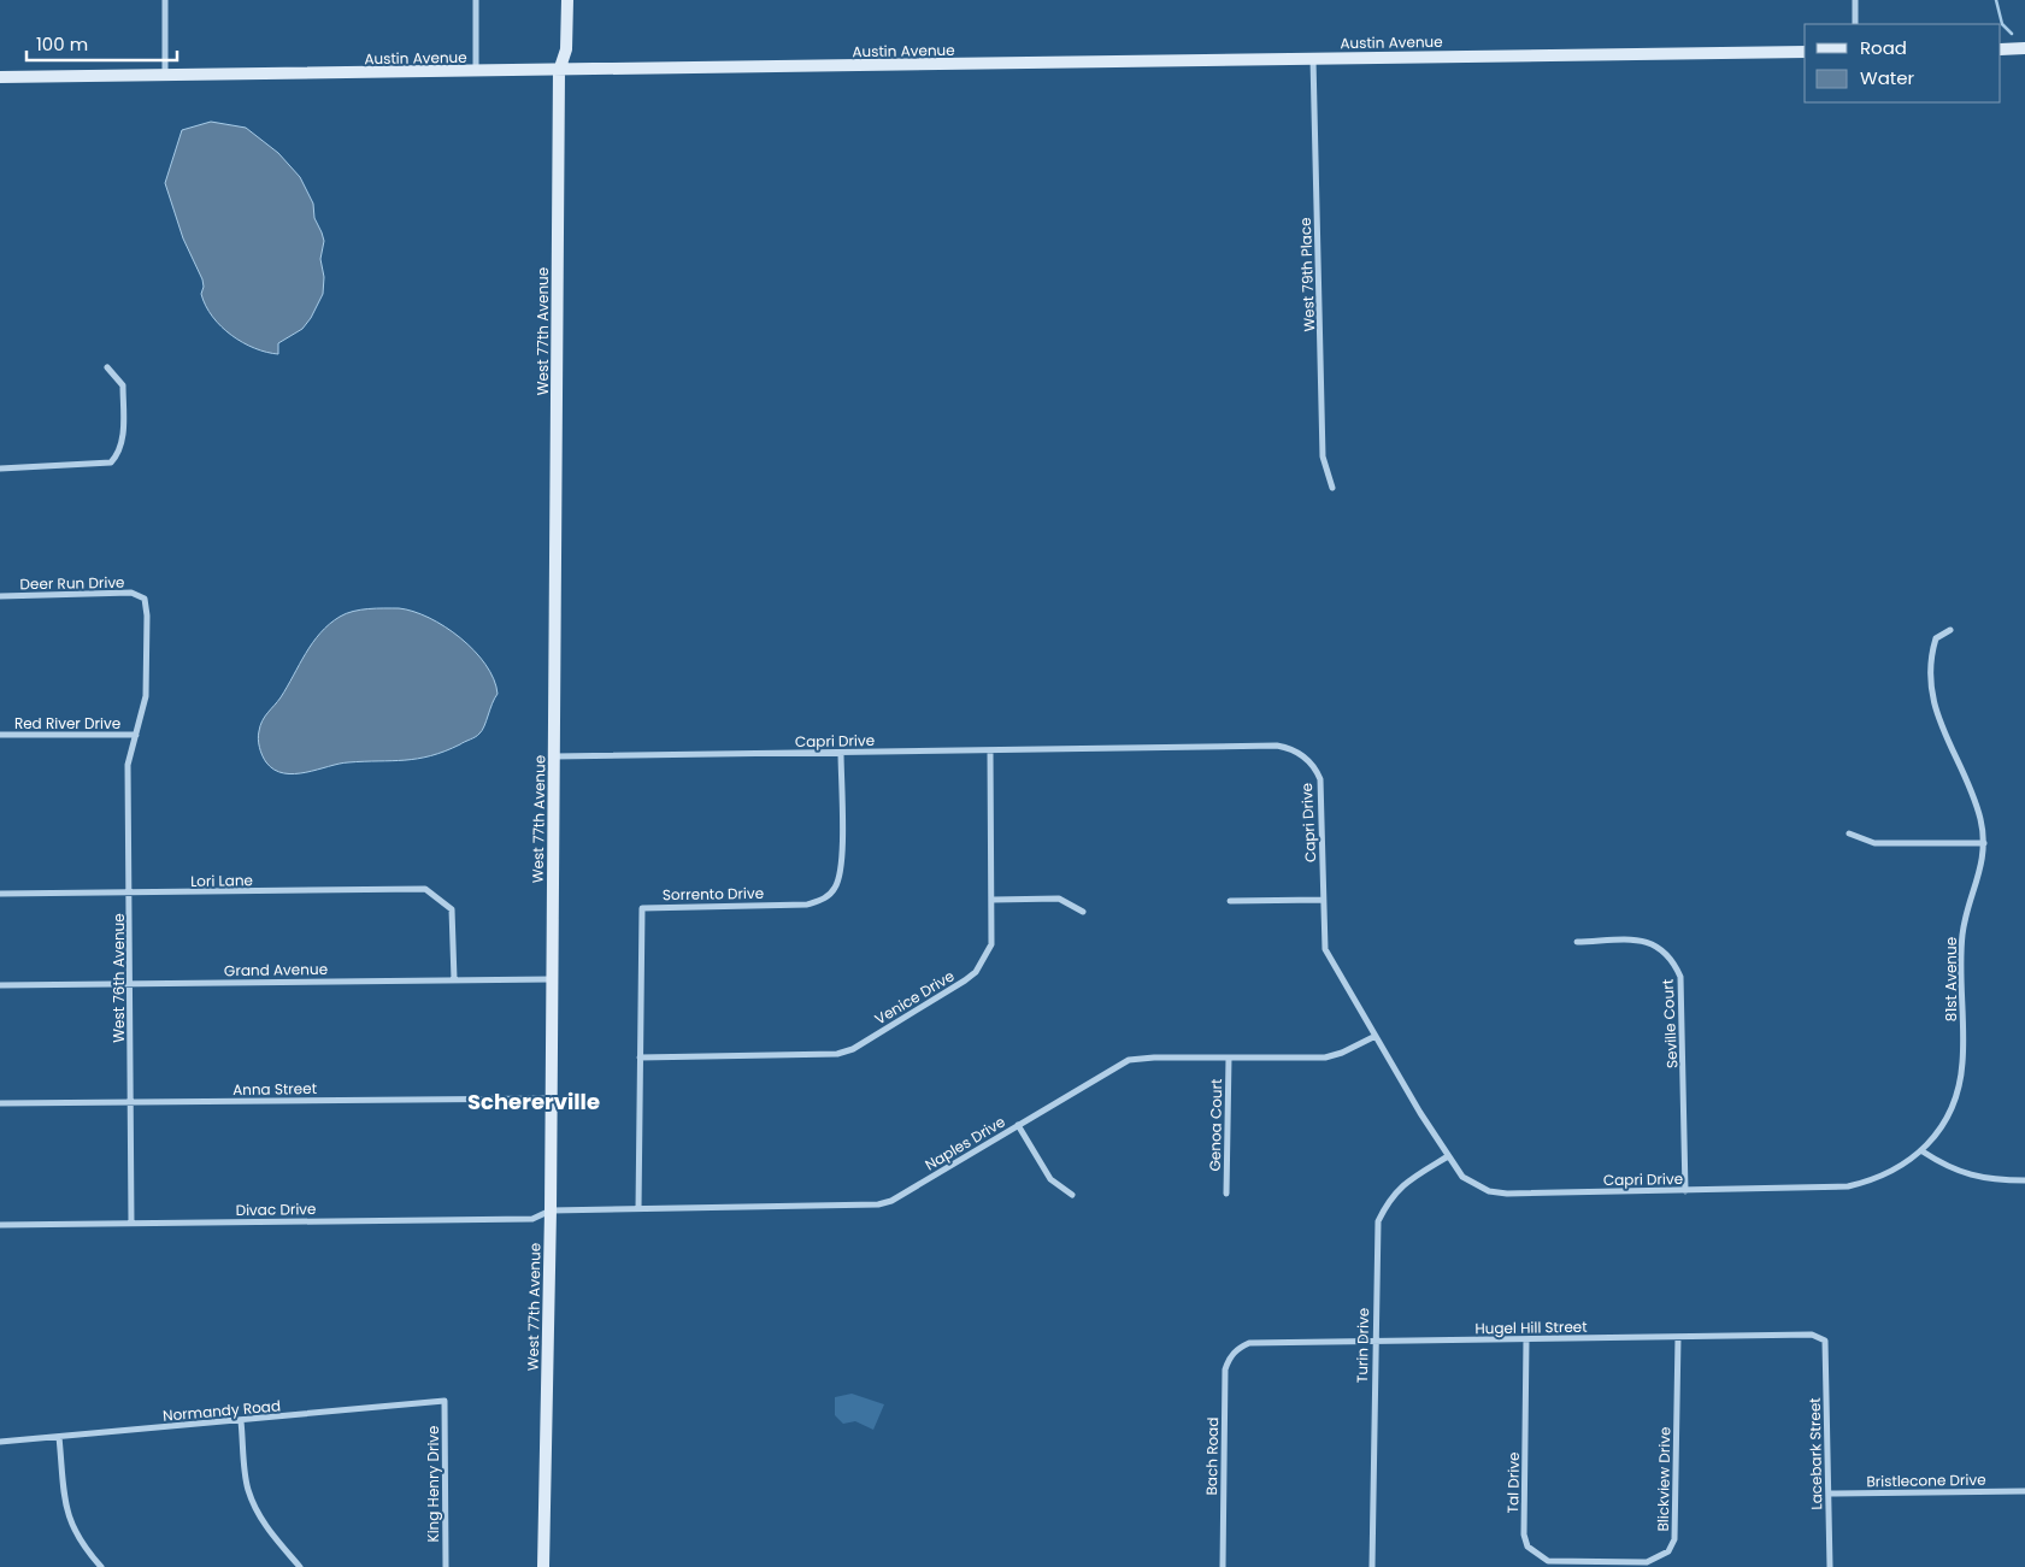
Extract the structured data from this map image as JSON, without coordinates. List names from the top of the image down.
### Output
{
  "streets": {
    "street": [
      "Austin Avenue",
      "West 79th Place",
      "West 77th Avenue",
      "Deer Run Drive",
      "Red River Drive",
      "Capri Drive",
      "Lori Lane",
      "Sorrento Drive",
      "Grand Avenue",
      "West 76th Avenue",
      "81st Avenue",
      "Venice Drive",
      "Seville Court",
      "Anna Street",
      "Genoa Court",
      "Naples Drive",
      "Divac Drive",
      "Hugel Hill Street",
      "Turin Drive",
      "Normandy Road",
      "Lacebark Street",
      "Bach Road",
      "Blickview Drive",
      "Bristlecone Drive",
      "Tal Drive",
      "King Henry Drive"
    ]
  },
  "crossings": [
    ["Austin Avenue", "West 79th Place"],
    ["Austin Avenue", "West 77th Avenue"],
    ["West 77th Avenue", "Capri Drive"],
    ["West 77th Avenue", "Grand Avenue"],
    ["West 77th Avenue", "Anna Street"],
    ["West 77th Avenue", "Naples Drive"],
    ["West 77th Avenue", "Divac Drive"],
    ["Deer Run Drive", "West 76th Avenue"],
    ["Red River Drive", "West 76th Avenue"],
    ["Capri Drive", "Sorrento Drive"],
    ["Capri Drive", "81st Avenue"],
    ["Capri Drive", "Venice Drive"],
    ["Capri Drive", "Seville Court"],
    ["Capri Drive", "Naples Drive"],
    ["Capri Drive", "Turin Drive"],
    ["Lori Lane", "Grand Avenue"],
    ["Lori Lane", "West 76th Avenue"],
    ["Sorrento Drive", "Venice Drive"],
    ["Sorrento Drive", "Naples Drive"],
    ["Grand Avenue", "West 76th Avenue"],
    ["West 76th Avenue", "Anna Street"],
    ["West 76th Avenue", "Divac Drive"],
    ["Genoa Court", "Naples Drive"],
    ["Naples Drive", "Divac Drive"],
    ["Hugel Hill Street", "Turin Drive"],
    ["Hugel Hill Street", "Lacebark Street"],
    ["Hugel Hill Street", "Bach Road"],
    ["Hugel Hill Street", "Blickview Drive"],
    ["Hugel Hill Street", "Tal Drive"],
    ["Normandy Road", "King Henry Drive"],
    ["Lacebark Street", "Bristlecone Drive"],
    ["Blickview Drive", "Tal Drive"]
  ],
  "districts": ["Schererville"],
  "legend": ["Road", "Water"],
  "scale_bar": "100 m"
}
